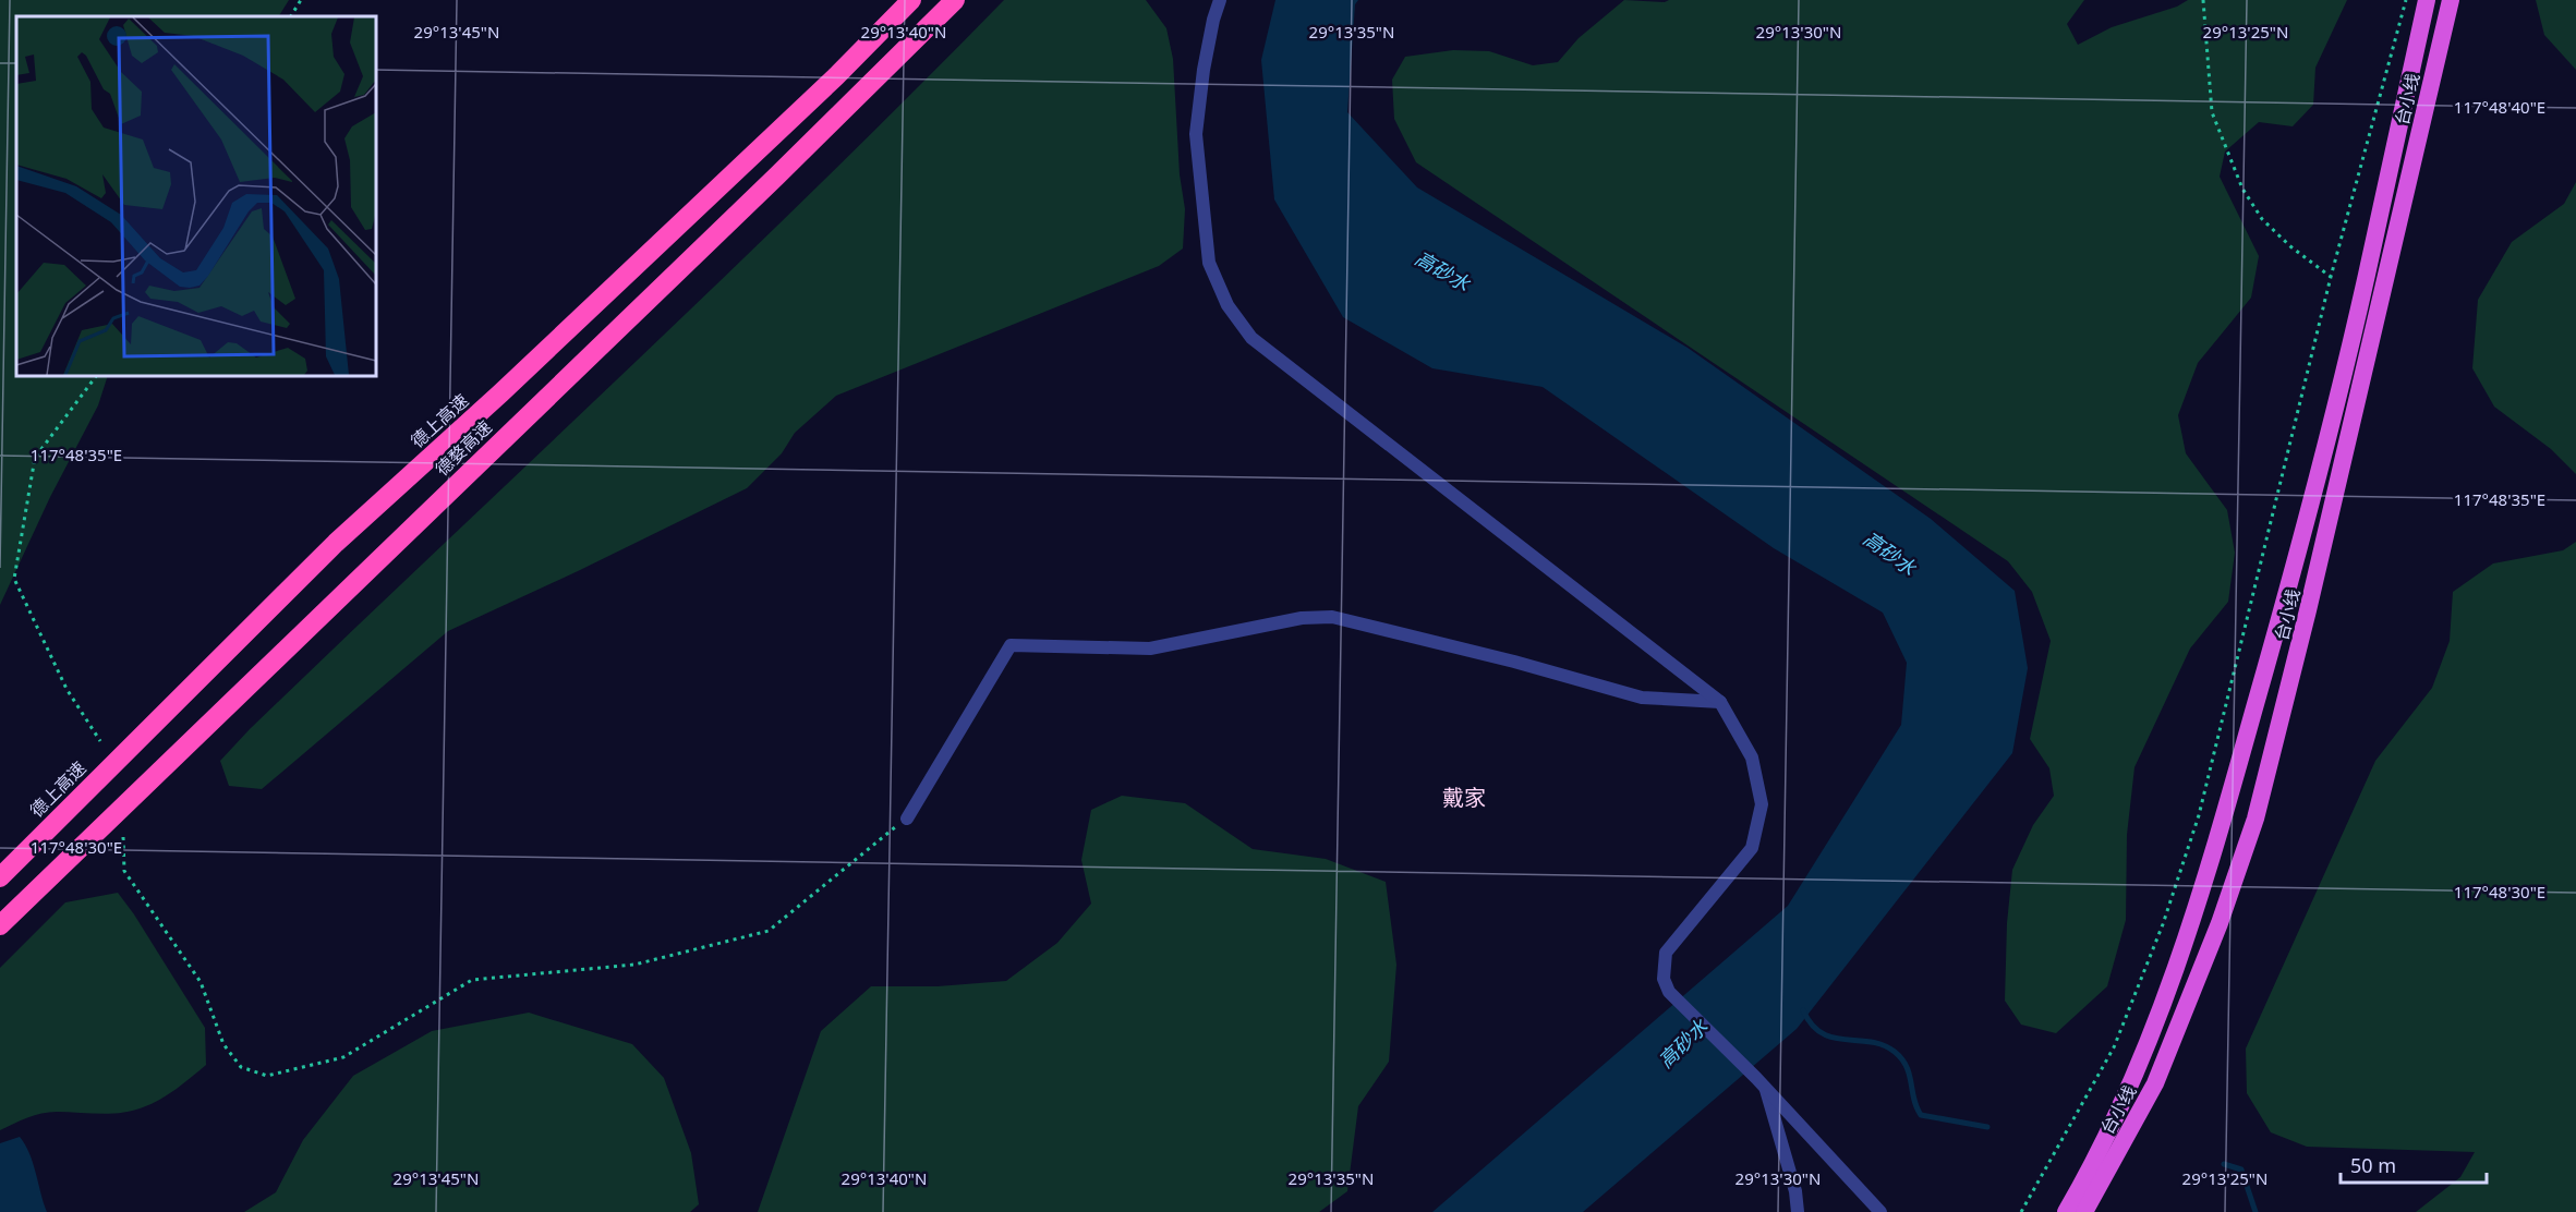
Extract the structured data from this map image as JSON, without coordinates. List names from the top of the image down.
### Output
{
  "streets": {
    "highway": ["台小线", "德上高速", "德婺高速"]
  },
  "districts": ["戴家"],
  "water": ["高砂水"],
  "scale_bar": "50 m",
  "coordinates": [
    "29°13'45\"N",
    "29°13'40\"N",
    "29°13'35\"N",
    "29°13'30\"N",
    "29°13'25\"N",
    "117°48'40\"E",
    "117°48'35\"E",
    "117°48'30\"E"
  ]
}
